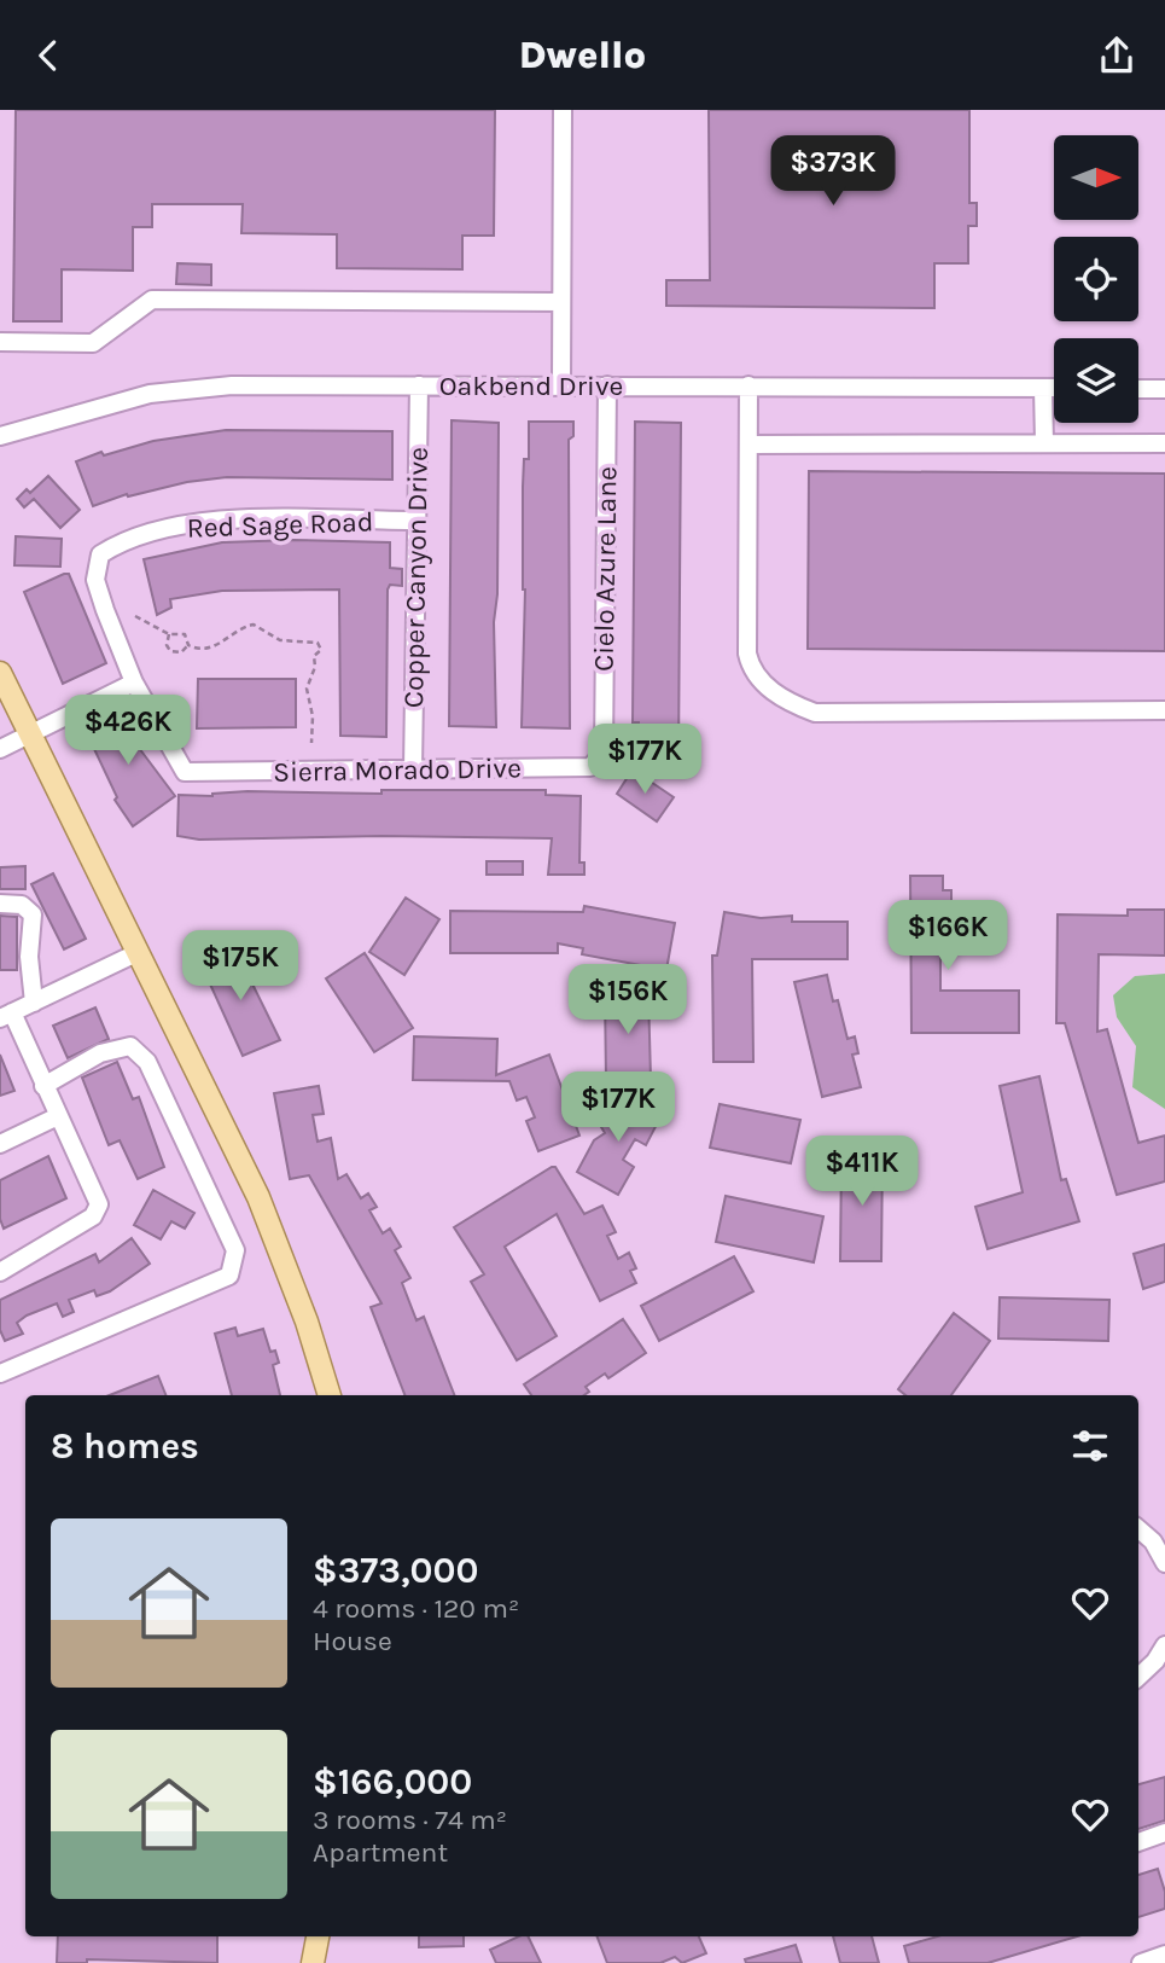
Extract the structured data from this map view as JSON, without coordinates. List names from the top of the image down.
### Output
{
  "streets": {
    "street": [
      "Oakbend Drive",
      "Red Sage Road",
      "Cielo Azure Lane",
      "Copper Canyon Drive",
      "Sierra Morado Drive"
    ]
  },
  "crossings": [
    ["Oakbend Drive", "Cielo Azure Lane"],
    ["Oakbend Drive", "Copper Canyon Drive"],
    ["Red Sage Road", "Copper Canyon Drive"],
    ["Red Sage Road", "Sierra Morado Drive"],
    ["Cielo Azure Lane", "Sierra Morado Drive"],
    ["Copper Canyon Drive", "Sierra Morado Drive"]
  ],
  "north": "right",
  "page": {
    "header": "Dwello",
    "price": [
      "$373K",
      "$426K",
      "$177K",
      "$166K",
      "$175K",
      "$156K",
      "$177K",
      "$411K"
    ],
    "heading": "8 homes",
    "list": [
      {
        "name": "$373,000",
        "note": "4 rooms · 120 m² · House"
      },
      {
        "name": "$166,000",
        "note": "3 rooms · 74 m² · Apartment"
      }
    ]
  }
}
